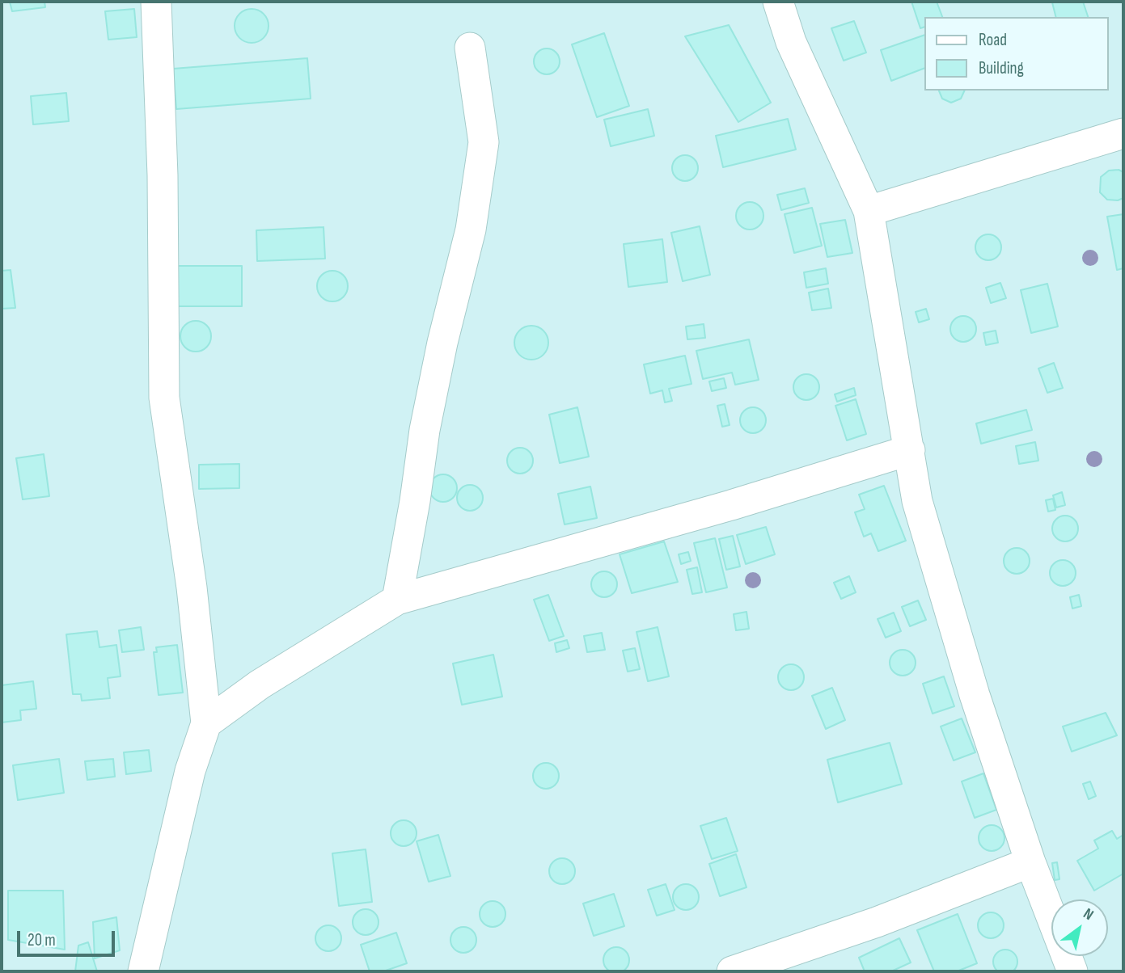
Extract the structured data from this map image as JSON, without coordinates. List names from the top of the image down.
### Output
{
  "legend": ["Road", "Building"],
  "scale_bar": "20 m",
  "north": "top right"
}
